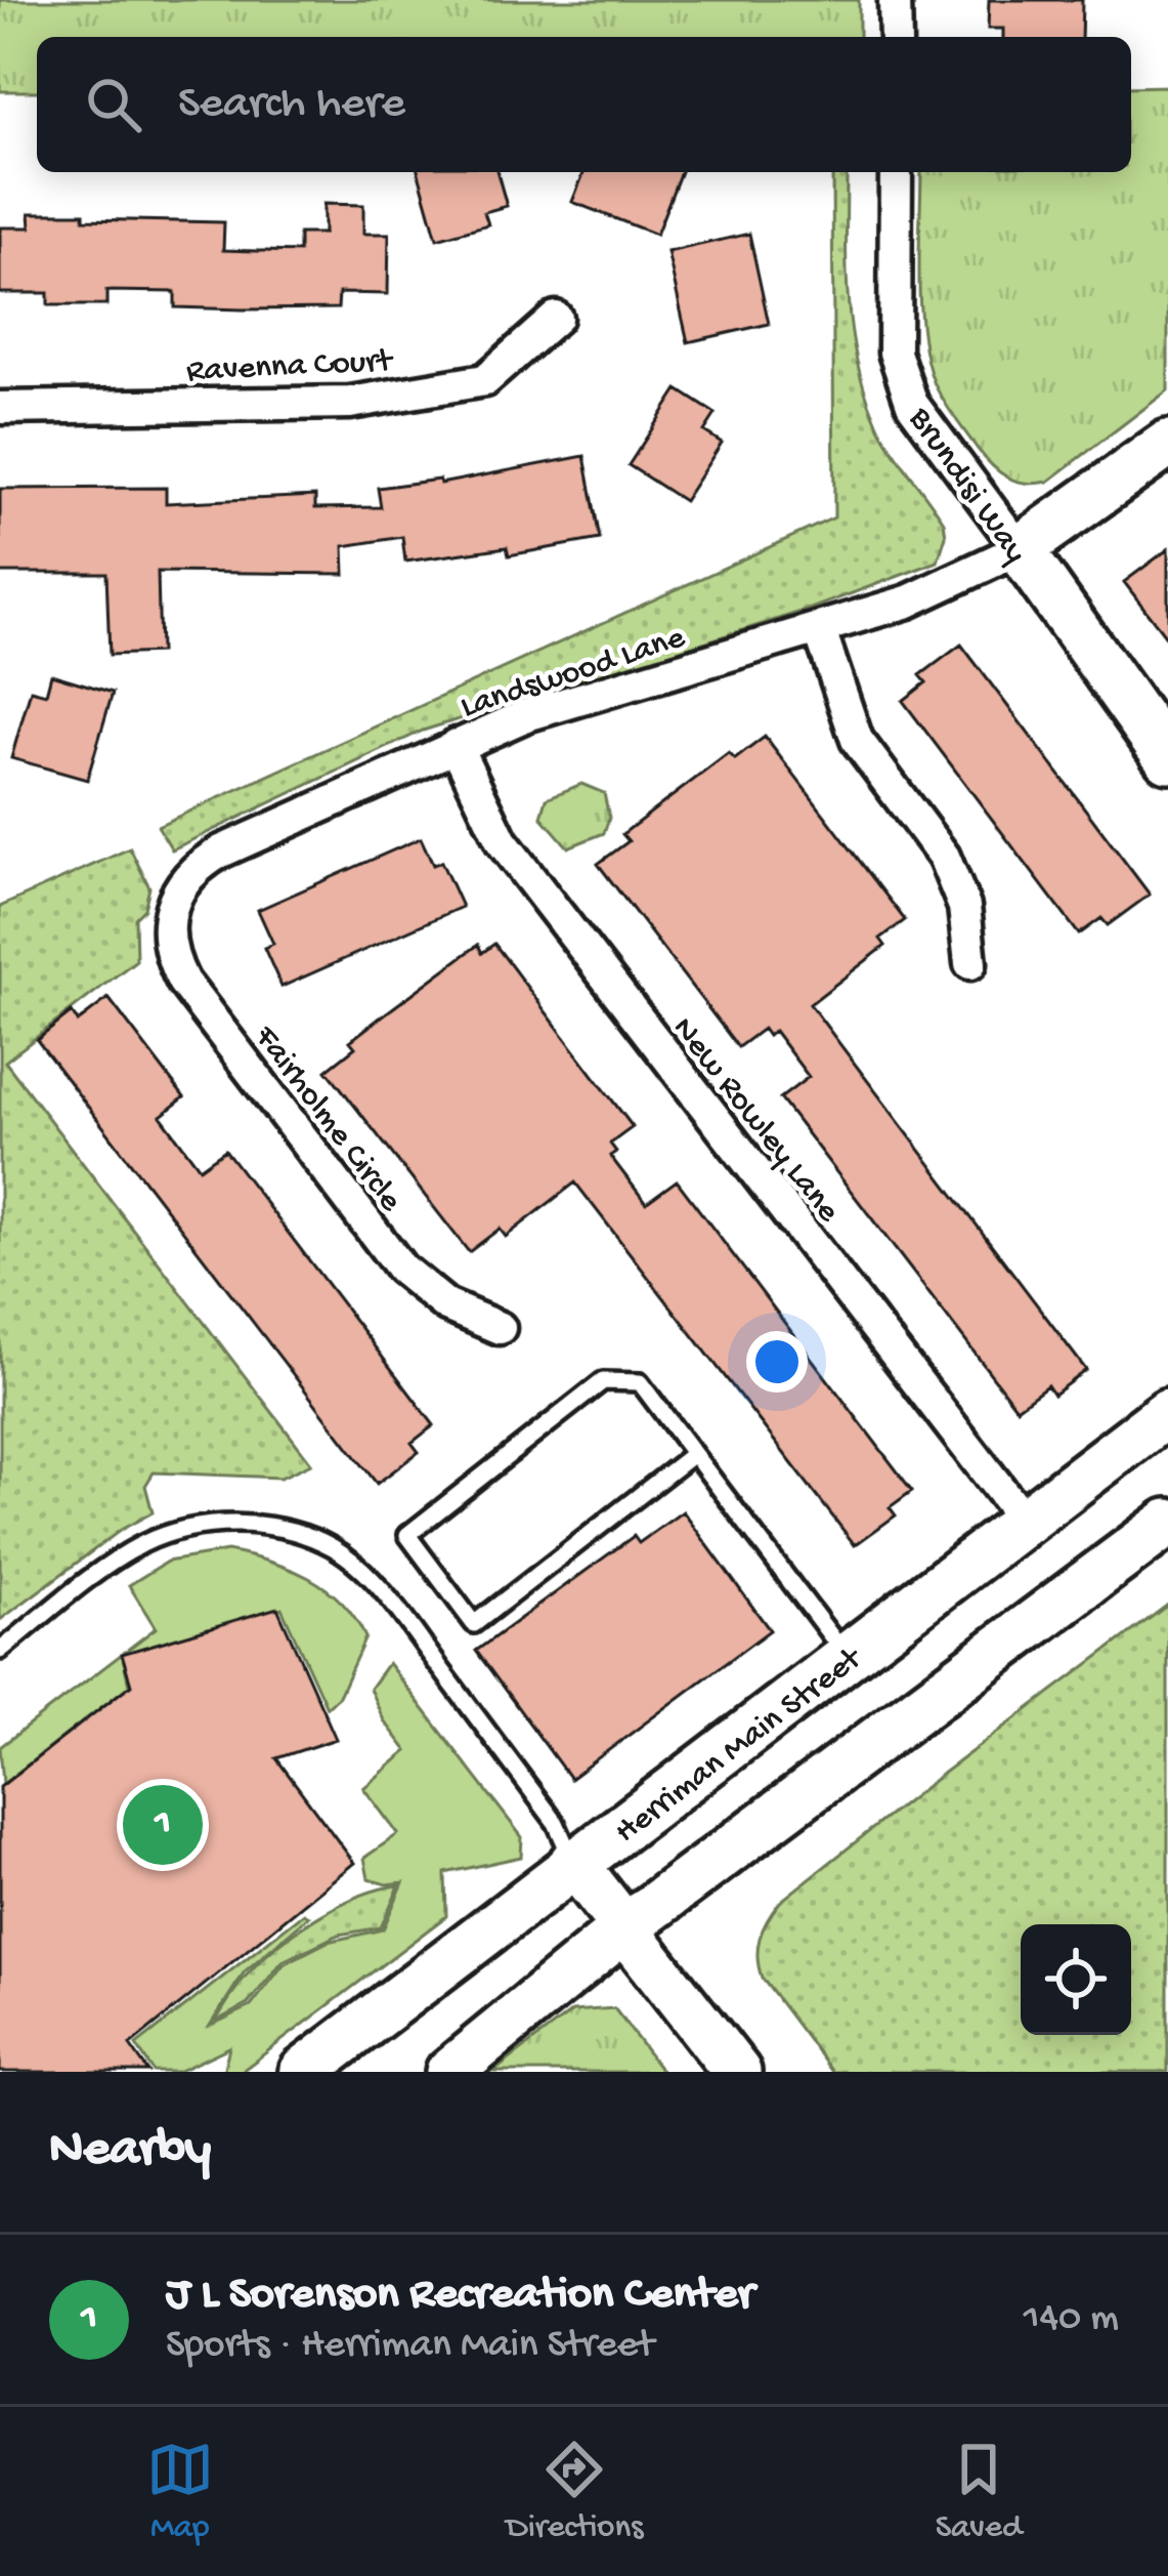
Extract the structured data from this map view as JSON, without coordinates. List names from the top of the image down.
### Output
{
  "streets": {
    "main road": ["Brundisi Way", "Herriman Main Street"],
    "street": [
      "Ravenna Court",
      "Landswood Lane",
      "Fairholme Circle",
      "New Rowley Lane"
    ]
  },
  "crossings": [
    ["Brundisi Way", "Landswood Lane"],
    ["Landswood Lane", "Fairholme Circle"],
    ["Landswood Lane", "New Rowley Lane"],
    ["New Rowley Lane", "Herriman Main Street"]
  ],
  "page": {
    "search": "Search here",
    "pins": "1",
    "heading": "Nearby",
    "list": [
      {
        "mark": "1",
        "name": "J L Sorenson Recreation Center",
        "note": "Sports · Herriman Main Street",
        "value": "140 m"
      }
    ],
    "nav": ["Map", "Directions", "Saved"]
  }
}
